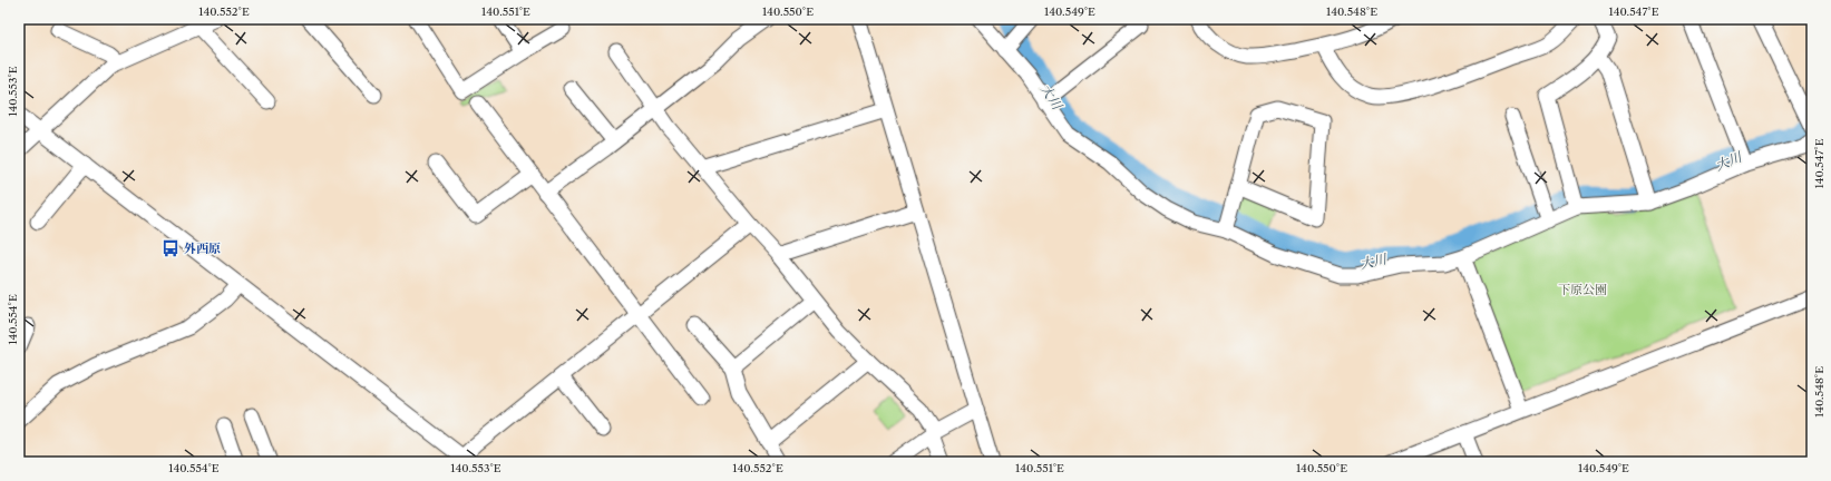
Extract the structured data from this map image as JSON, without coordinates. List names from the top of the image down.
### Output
{
  "water": ["大川"],
  "parks": ["下原公園"],
  "places": {
    "bus stop": ["外西原"]
  },
  "coordinates": [
    "140.552°E",
    "140.551°E",
    "140.550°E",
    "140.549°E",
    "140.548°E",
    "140.547°E",
    "140.553°E",
    "140.554°E"
  ]
}
